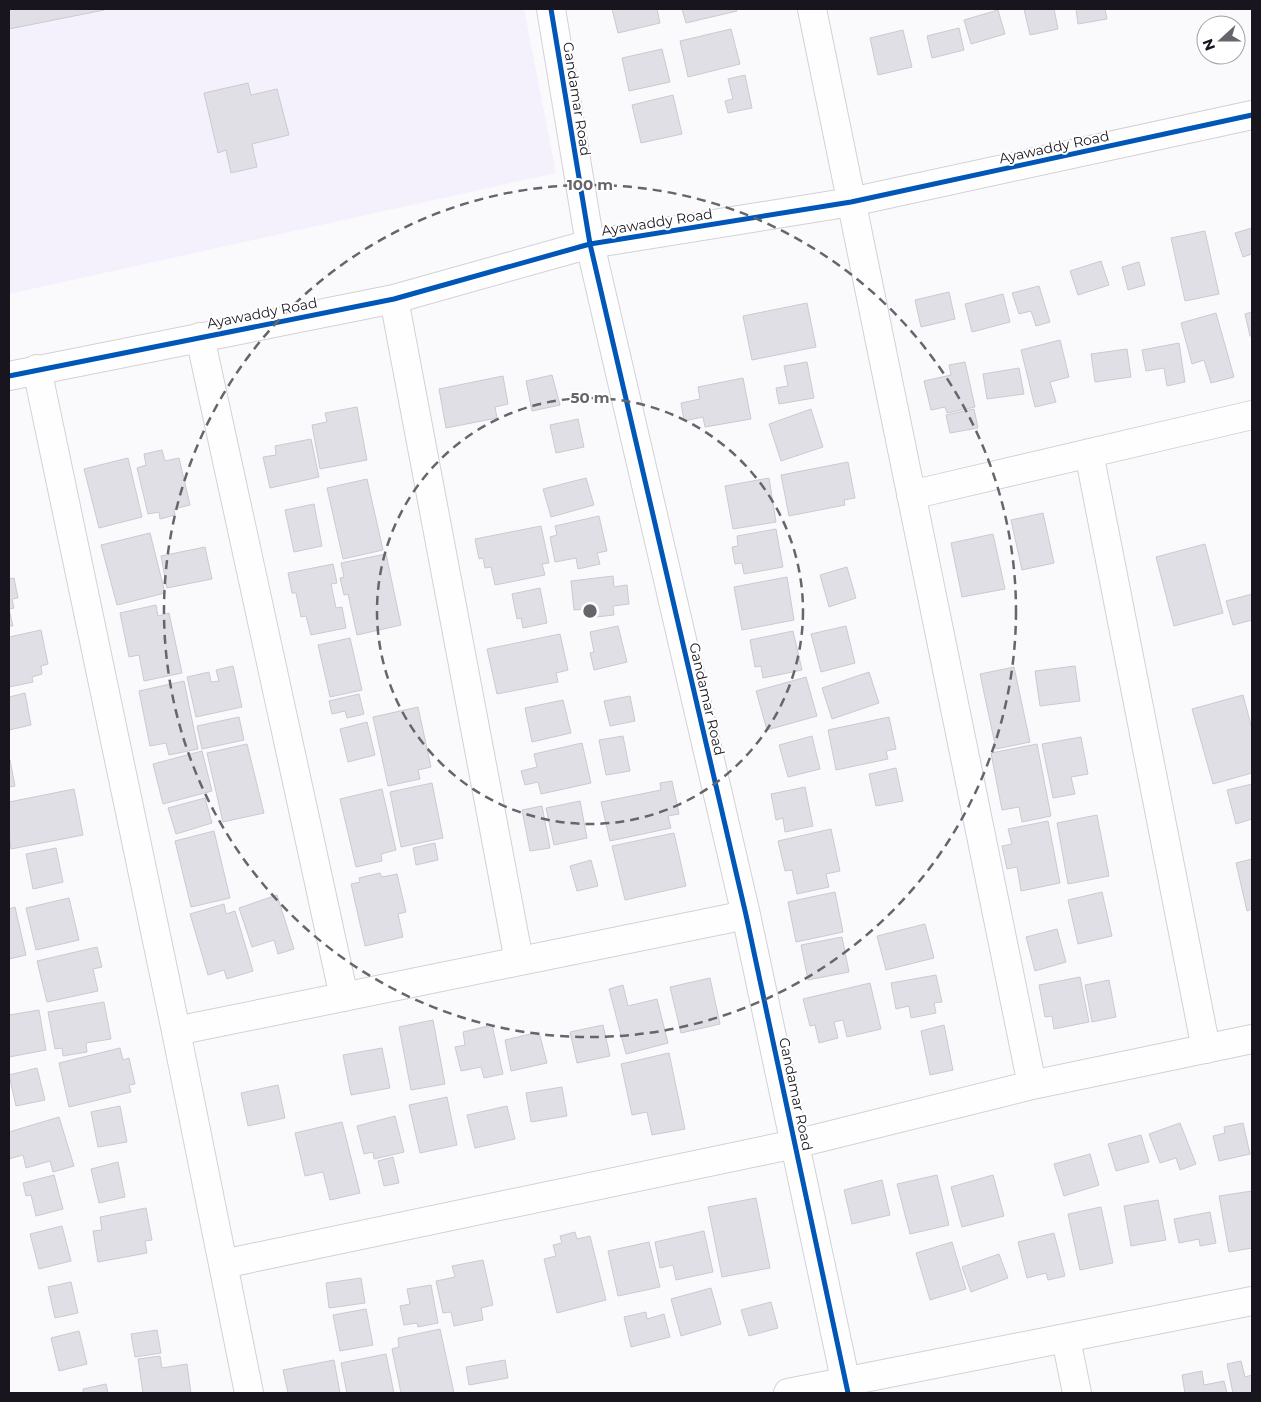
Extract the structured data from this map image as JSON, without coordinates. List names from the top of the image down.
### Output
{
  "streets": {
    "street": ["Gandamar Road", "Ayawaddy Road"]
  },
  "crossings": [
    ["Gandamar Road", "Ayawaddy Road"]
  ],
  "north": "left",
  "rings": ["100 m", "50 m"]
}
